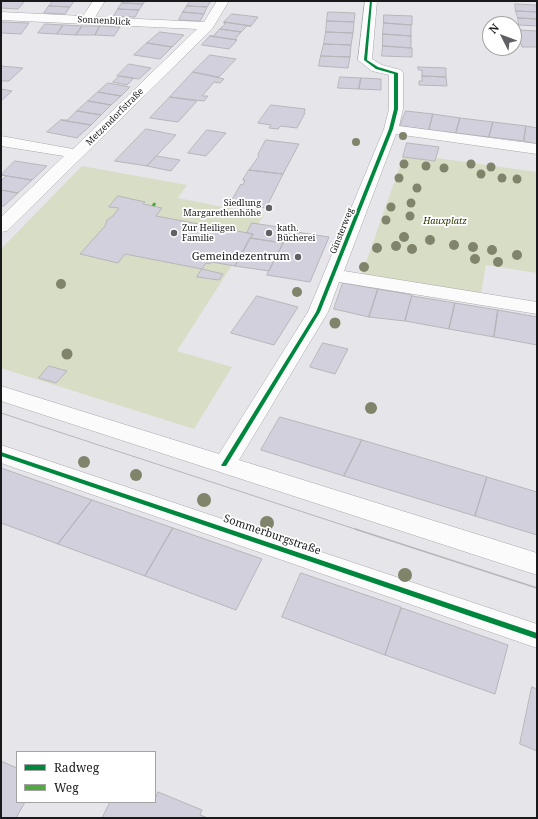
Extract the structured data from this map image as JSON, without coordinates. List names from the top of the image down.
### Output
{
  "streets": {
    "street": [
      "Sonnenblick",
      "Metzendorfstraße",
      "Ginsterweg",
      "Sommerburgstraße"
    ]
  },
  "crossings": [
    ["Sonnenblick", "Metzendorfstraße"]
  ],
  "parks": ["Hauxplatz"],
  "places": [
    "Siedlung Margarethenhöhe",
    "Zur Heiligen Familie",
    "kath. Bücherei",
    "Gemeindezentrum"
  ],
  "legend": ["Radweg", "Weg"],
  "north": "top left"
}
